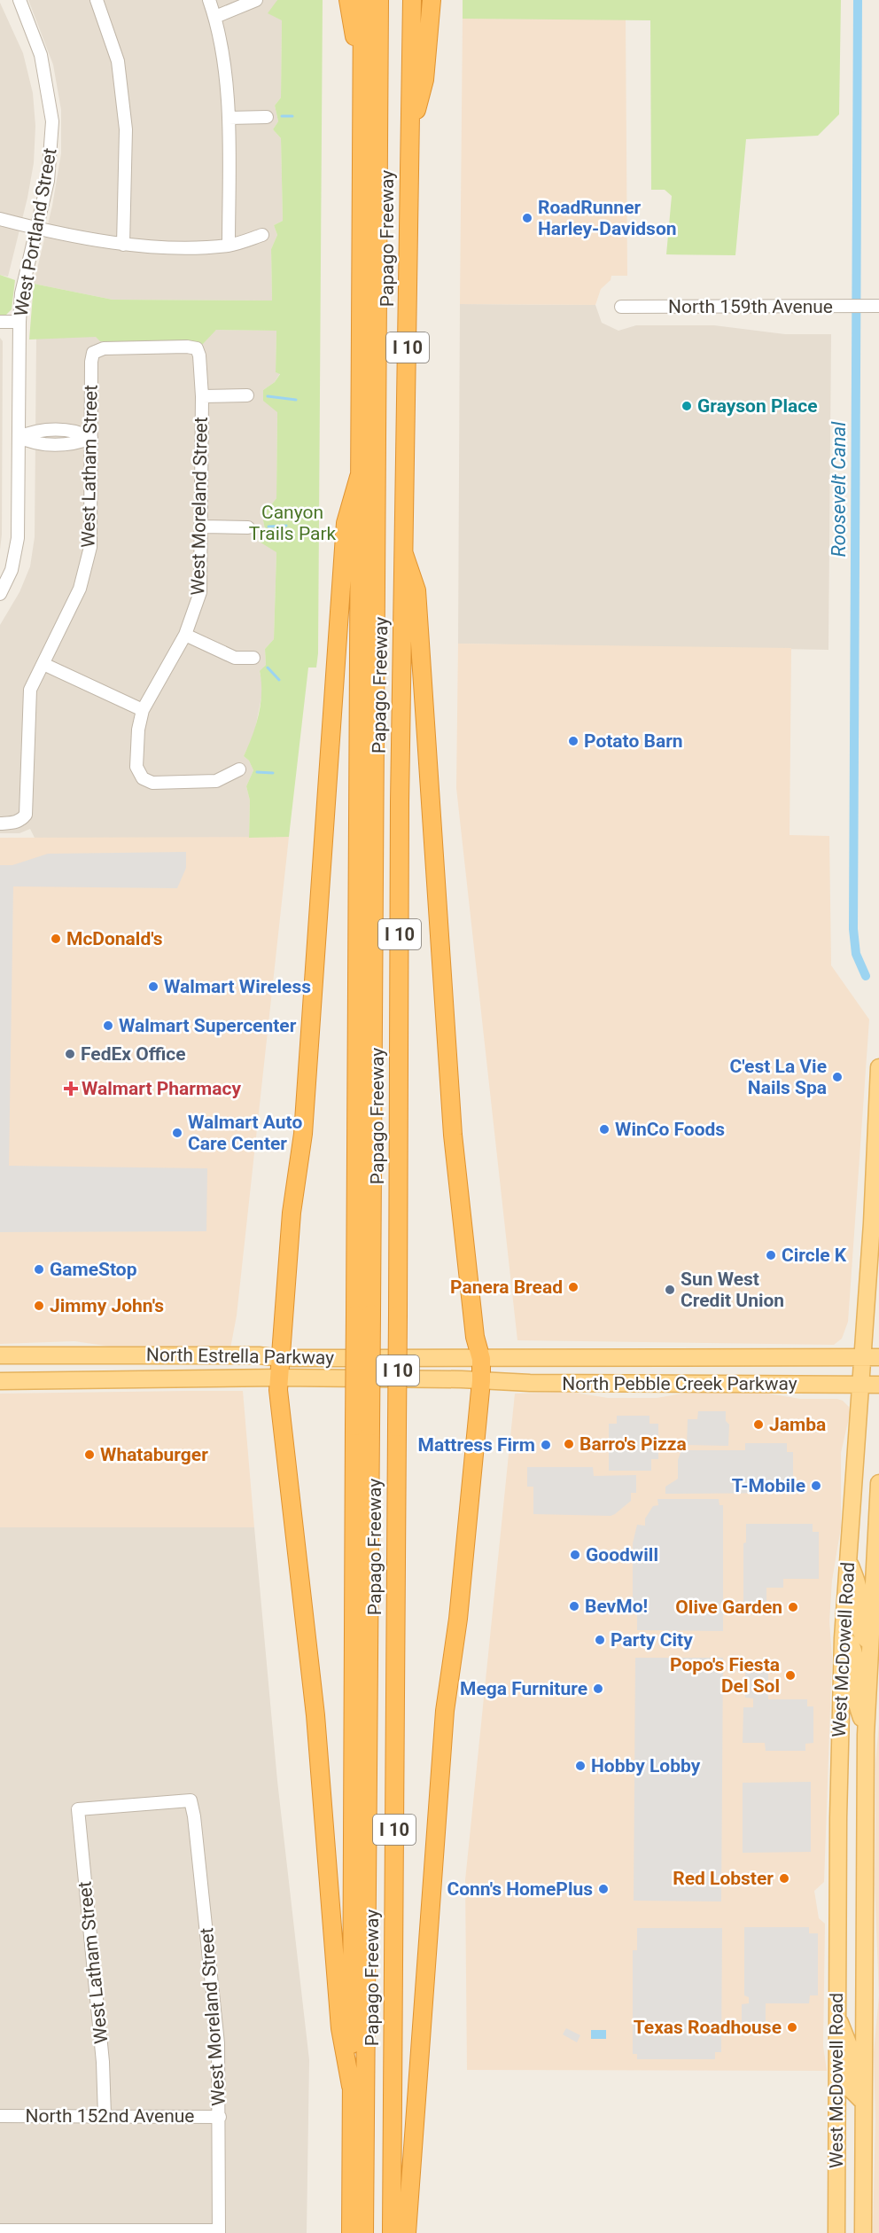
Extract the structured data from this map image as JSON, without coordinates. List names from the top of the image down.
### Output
{
  "streets": {
    "highway": ["Papago Freeway", "I 10"],
    "main road": ["North Estrella Parkway", "North Pebble Creek Parkway", "West McDowell Road"],
    "street": [
      "West Portland Street",
      "North 159th Avenue",
      "West Latham Street",
      "West Moreland Street",
      "North 152nd Avenue"
    ]
  },
  "crossings": [
    ["West Latham Street", "West Moreland Street"],
    ["West Latham Street", "North 152nd Avenue"],
    ["West Moreland Street", "North 152nd Avenue"],
    ["North Estrella Parkway", "North Pebble Creek Parkway"],
    ["North Pebble Creek Parkway", "West McDowell Road"]
  ],
  "water": ["Roosevelt Canal"],
  "parks": ["Canyon Trails Park"],
  "places": {
    "other": [
      "RoadRunner Harley-Davidson",
      "Grayson Place",
      "Potato Barn",
      "McDonald's",
      "Walmart Wireless",
      "Walmart Supercenter",
      "FedEx Office",
      "C'est La Vie Nails Spa",
      "WinCo Foods",
      "Walmart Auto Care Center",
      "Circle K",
      "GameStop",
      "Panera Bread",
      "Sun West Credit Union",
      "Jimmy John's",
      "Jamba",
      "Barro's Pizza",
      "Mattress Firm",
      "Whataburger",
      "T-Mobile",
      "Goodwill",
      "BevMo!",
      "Olive Garden",
      "Party City",
      "Popo's Fiesta Del Sol",
      "Mega Furniture",
      "Hobby Lobby",
      "Red Lobster",
      "Conn's HomePlus",
      "Texas Roadhouse"
    ],
    "health": ["Walmart Pharmacy"]
  }
}
